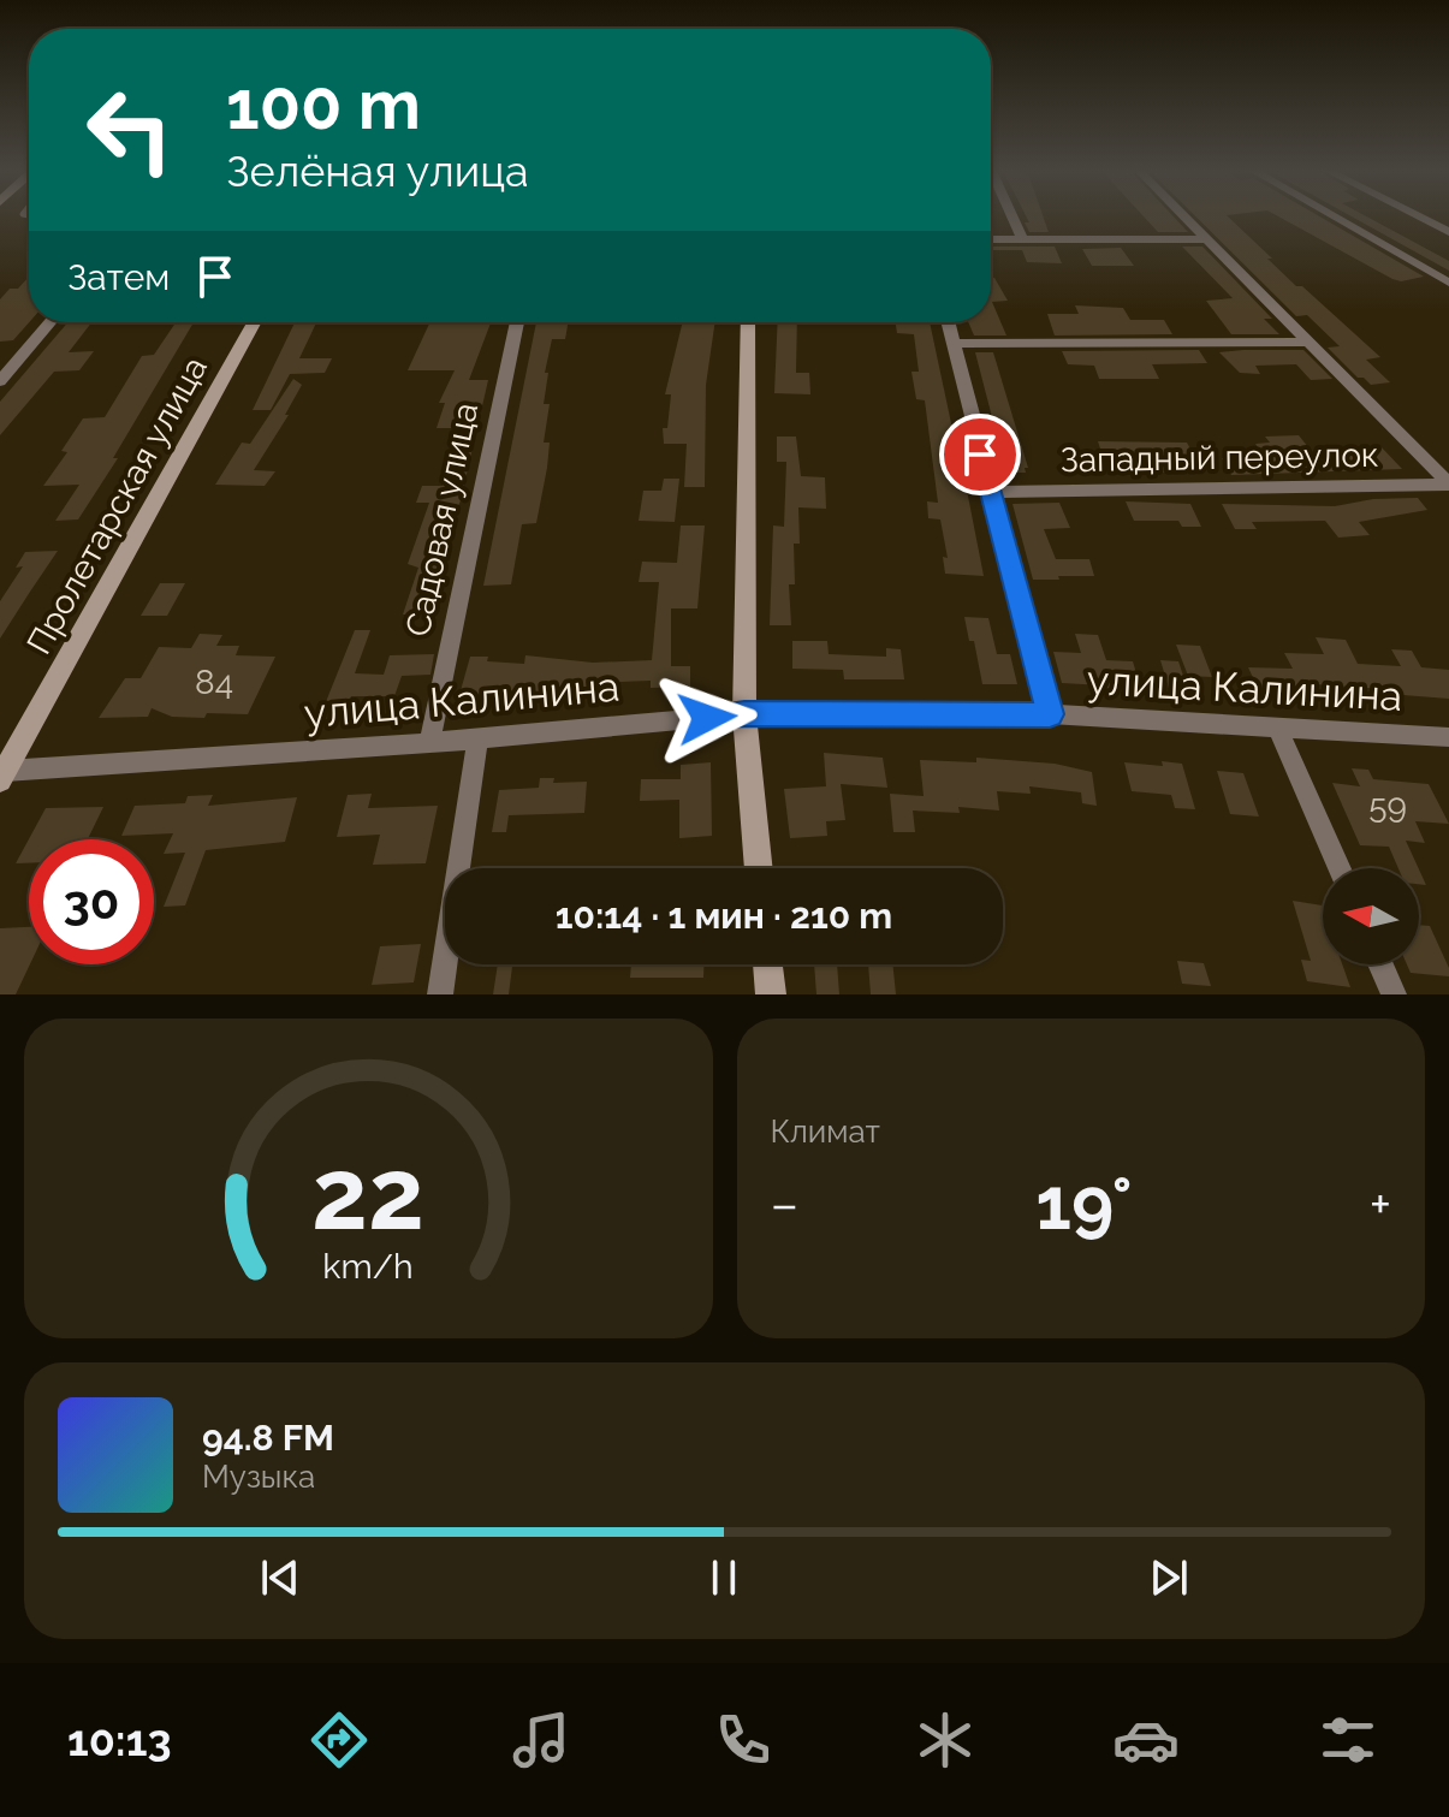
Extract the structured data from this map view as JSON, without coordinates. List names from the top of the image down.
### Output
{
  "streets": {
    "street": [
      "Западный переулок",
      "Пролетарская улица",
      "Садовая улица",
      "улица Калинина"
    ]
  },
  "crossings": [
    ["Пролетарская улица", "улица Калинина"],
    ["Садовая улица", "улица Калинина"]
  ],
  "house_numbers": ["84", "59"],
  "north": "left",
  "page": {
    "turn": ["100 m", "Зелёная улица"],
    "then": "Затем",
    "limit": "30",
    "trip": "10:14 · 1 мин · 210 m",
    "tile": "Климат",
    "heat": ["−", "19°", "+"],
    "song": ["94.8 FM", "Музыка"],
    "tabs": "10:13",
    "gauge": ["22", "km/h"]
  }
}
